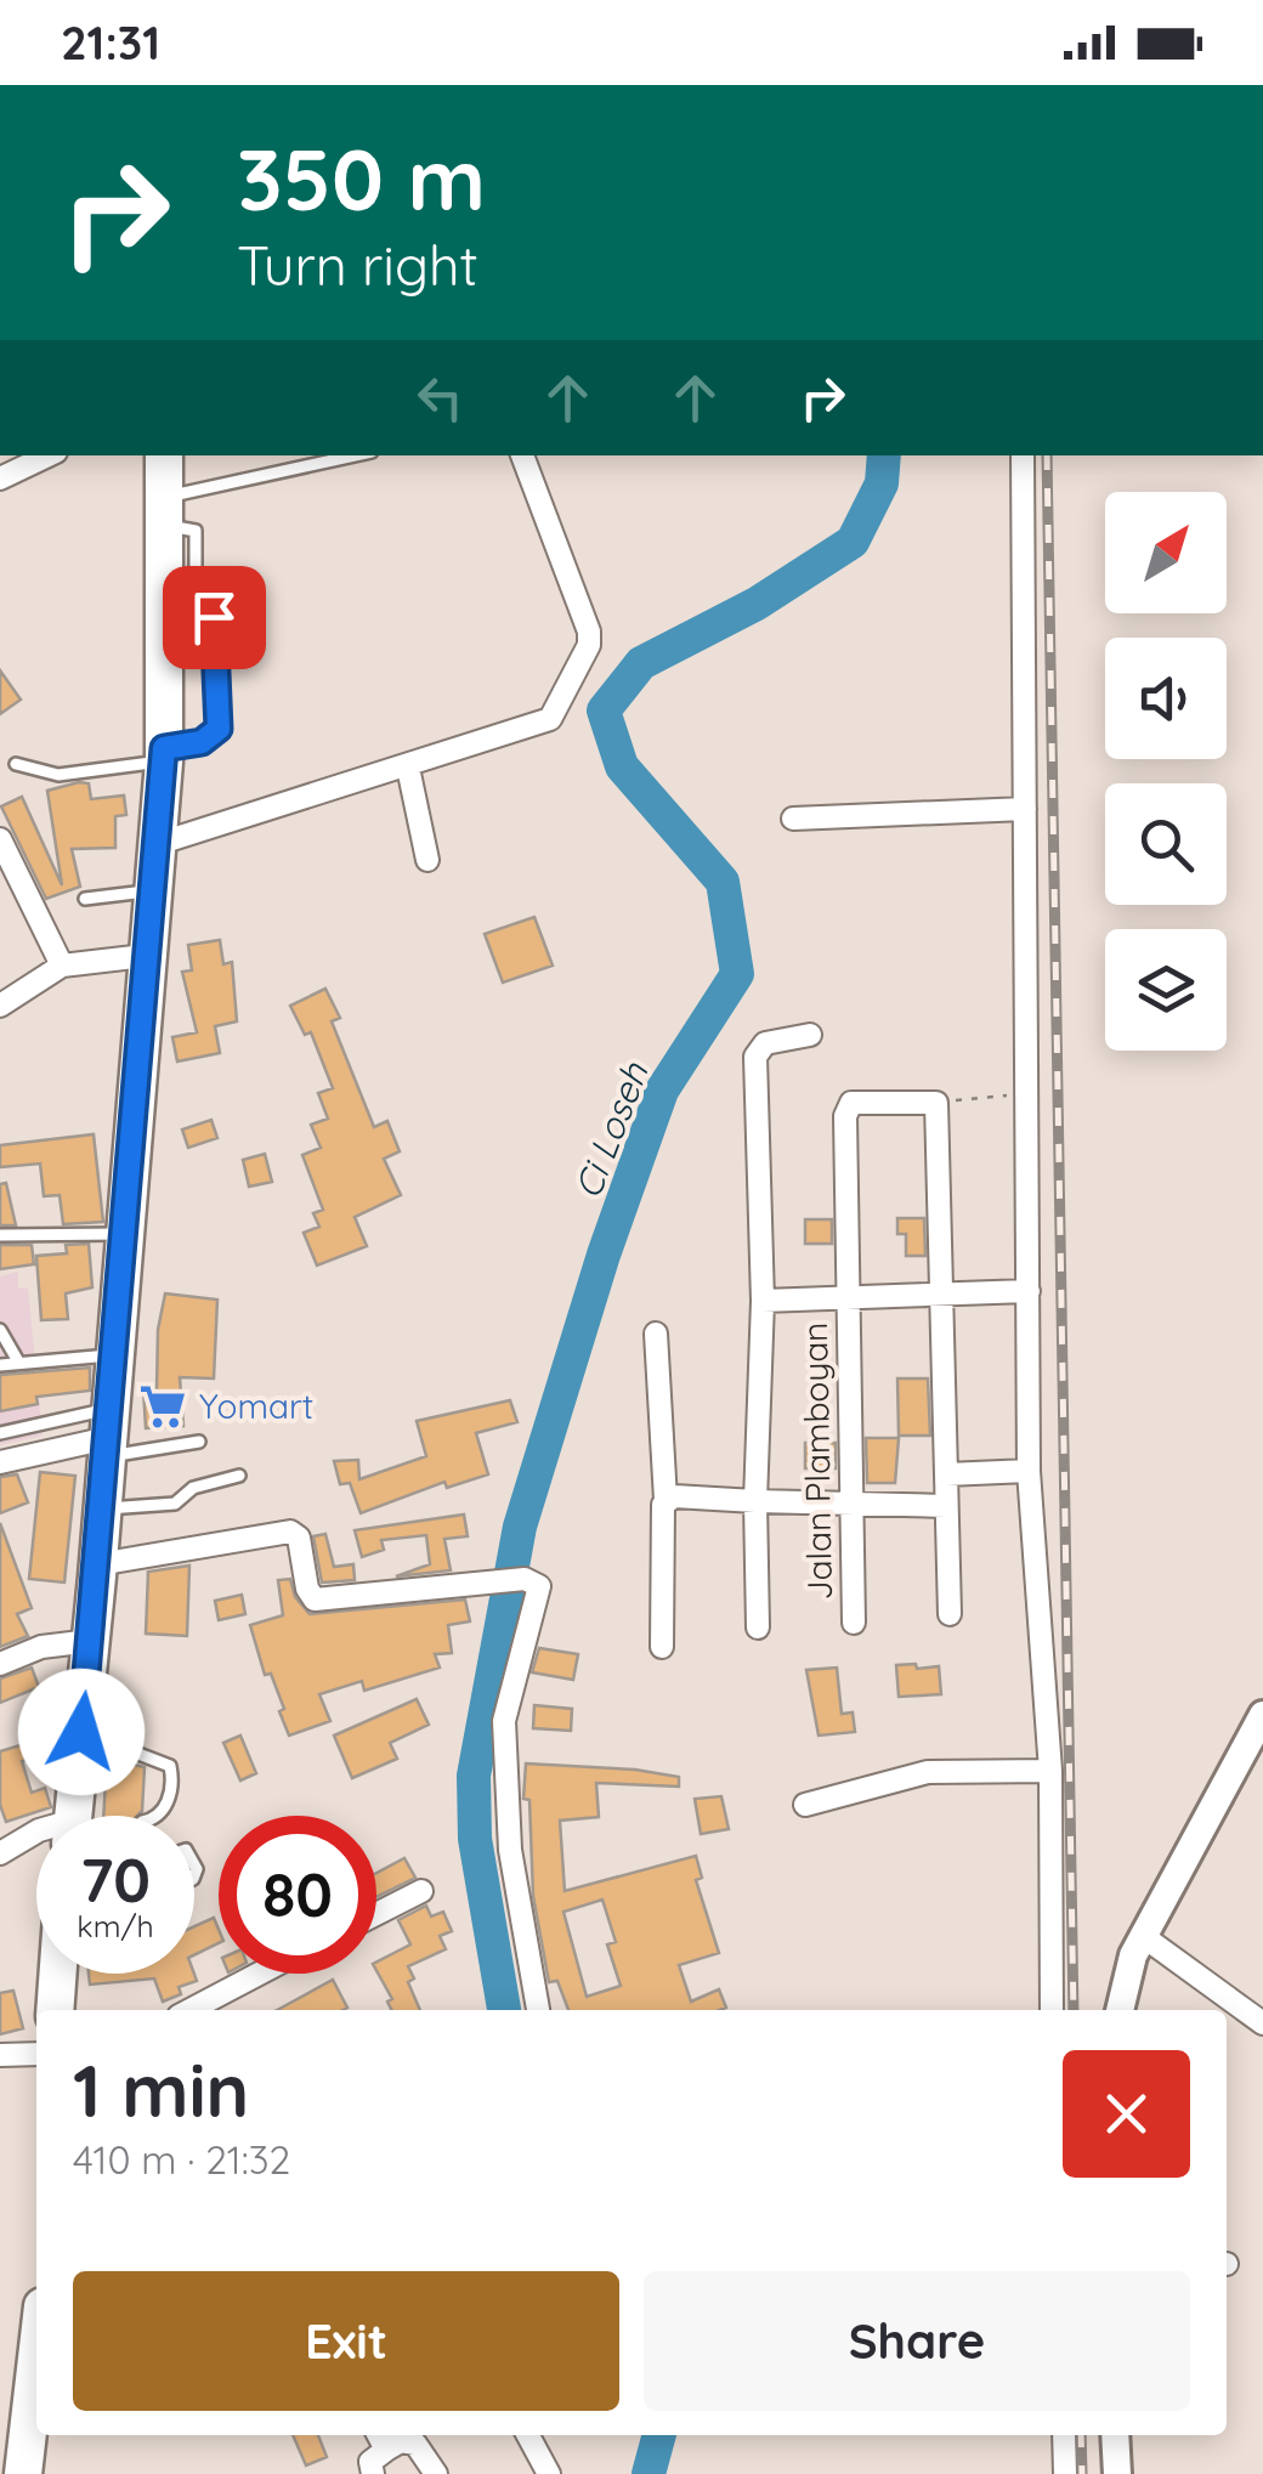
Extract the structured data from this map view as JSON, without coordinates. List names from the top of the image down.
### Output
{
  "streets": {
    "street": ["Jalan Plamboyan"]
  },
  "water": ["Ci Loseh"],
  "places": {
    "supermarket": ["Yomart"]
  },
  "north": "top right",
  "page": {
    "status": "21:31",
    "turn": ["350 m", "Turn right"],
    "speed": "70 km/h",
    "limit": "80",
    "heading": ["1 min", "410 m · 21:32"],
    "buttons": ["Exit", "Share"]
  }
}
